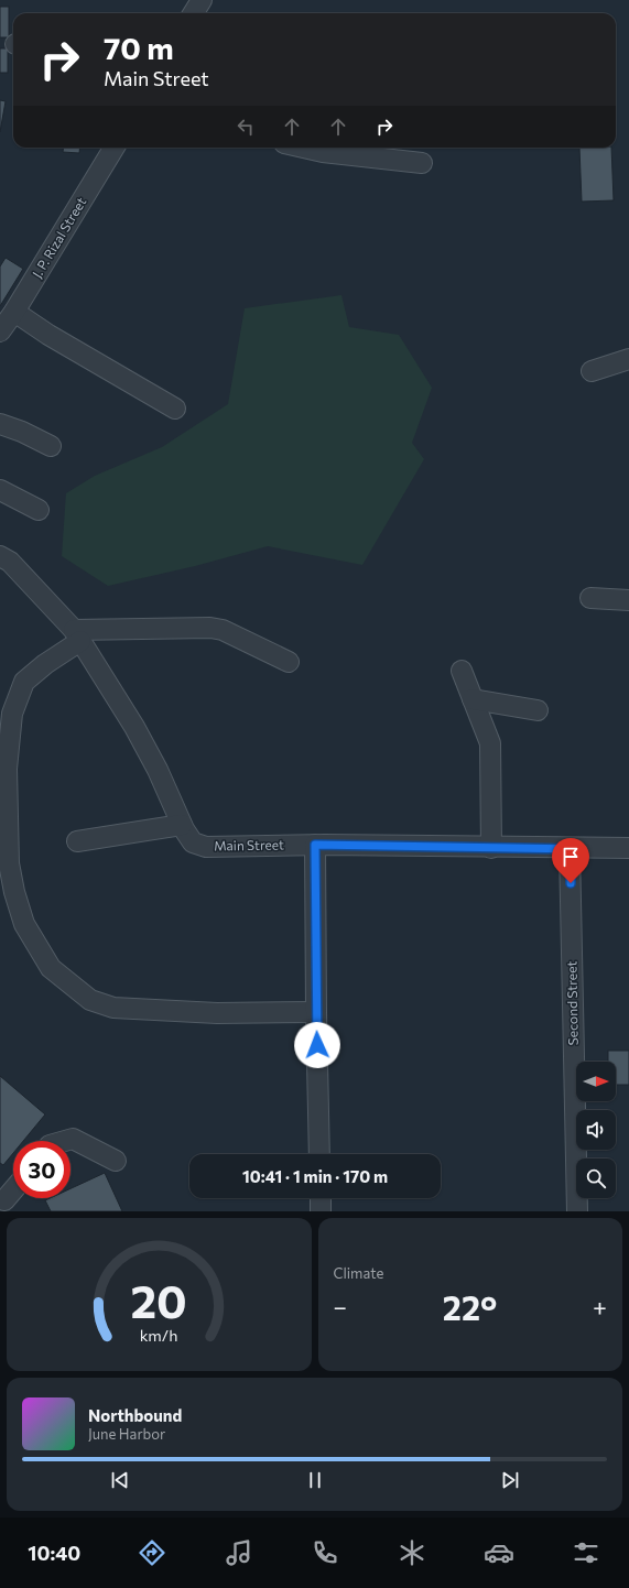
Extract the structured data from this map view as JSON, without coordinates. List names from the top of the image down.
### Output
{
  "streets": {
    "street": ["J. P. Rizal Street", "Main Street", "Second Street"]
  },
  "crossings": [
    ["Main Street", "Second Street"]
  ],
  "north": "right",
  "page": {
    "turn": ["70 m", "Main Street"],
    "limit": "30",
    "trip": "10:41 · 1 min · 170 m",
    "tile": "Climate",
    "heat": ["−", "22°", "+"],
    "song": ["Northbound", "June Harbor"],
    "tabs": "10:40",
    "gauge": ["20", "km/h"]
  }
}
